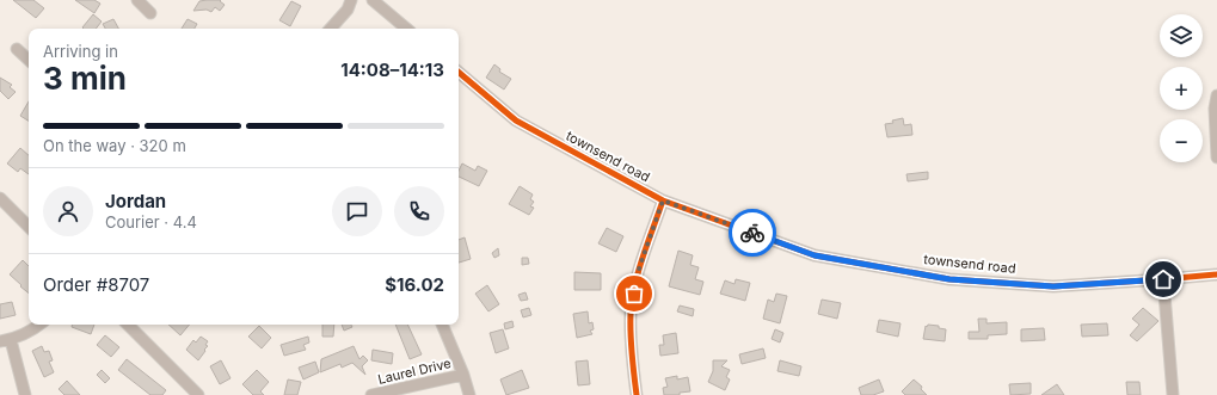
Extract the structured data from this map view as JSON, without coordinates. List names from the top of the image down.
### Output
{
  "streets": {
    "street": ["townsend road", "Laurel Drive"]
  },
  "page": {
    "map_buttons": ["+", "−"],
    "heading": ["3 min", "Arriving in", "14:08–14:13"],
    "panel": [
      "Jordan",
      "Courier · 4.4",
      "Order #8707",
      "$16.02"
    ],
    "bar": "On the way · 320 m"
  }
}
